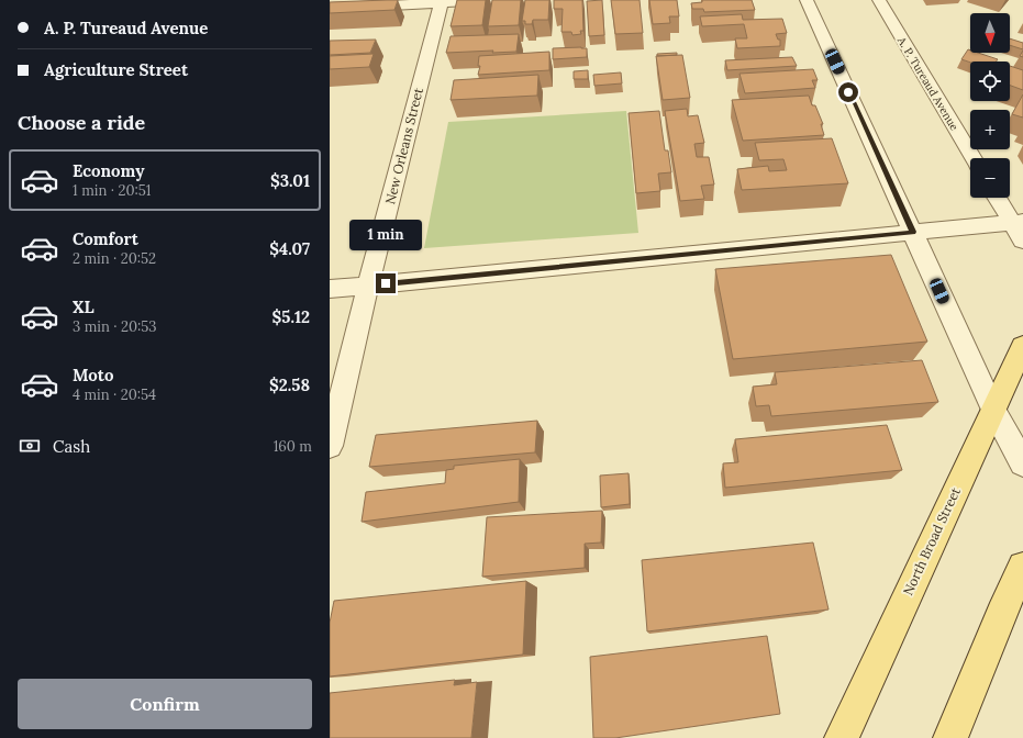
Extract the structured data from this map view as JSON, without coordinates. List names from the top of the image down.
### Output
{
  "streets": {
    "main road": ["North Broad Street"],
    "street": ["A. P. Tureaud Avenue", "New Orleans Street"]
  },
  "north": "bottom",
  "page": {
    "banner": ["A. P. Tureaud Avenue", "Agriculture Street"],
    "map_buttons": ["+", "−"],
    "heading": "Choose a ride",
    "list": [
      {
        "name": "Economy",
        "note": "1 min · 20:51",
        "value": "$3.01"
      },
      {
        "name": "Comfort",
        "note": "2 min · 20:52",
        "value": "$4.07"
      },
      {
        "name": "XL",
        "note": "3 min · 20:53",
        "value": "$5.12"
      },
      {
        "name": "Moto",
        "note": "4 min · 20:54",
        "value": "$2.58"
      }
    ],
    "bubble": "1 min",
    "pay": ["Cash", "160 m"],
    "buttons": "Confirm"
  }
}
